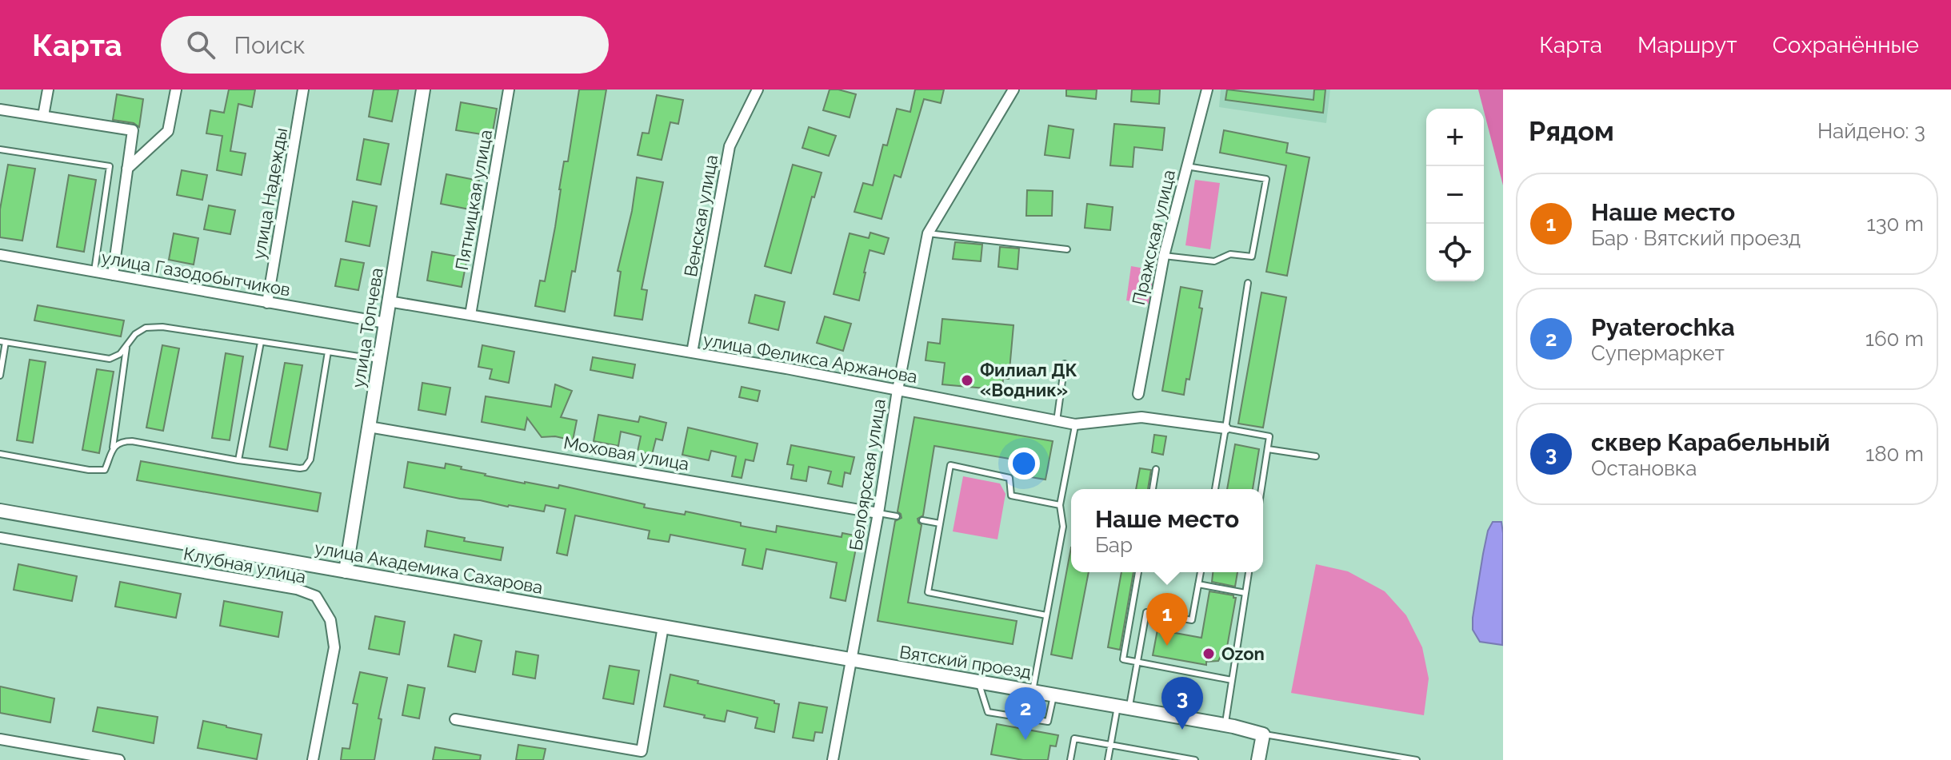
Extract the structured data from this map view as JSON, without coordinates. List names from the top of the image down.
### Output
{
  "streets": {
    "street": [
      "улица Надежды",
      "Пятницкая улица",
      "Венская улица",
      "Пражская улица",
      "улица Газодобытчиков",
      "улица Топчева",
      "улица Феликса Аржанова",
      "Моховая улица",
      "Белоярская улица",
      "Клубная улица",
      "улица Академика Сахарова",
      "Вятский проезд"
    ]
  },
  "crossings": [
    ["улица Надежды", "улица Газодобытчиков"],
    ["Пятницкая улица", "улица Феликса Аржанова"],
    ["Венская улица", "улица Феликса Аржанова"],
    ["улица Газодобытчиков", "улица Топчева"],
    ["улица Топчева", "улица Феликса Аржанова"],
    ["улица Топчева", "Моховая улица"],
    ["улица Топчева", "улица Академика Сахарова"],
    ["улица Феликса Аржанова", "Белоярская улица"],
    ["Моховая улица", "Белоярская улица"],
    ["Белоярская улица", "улица Академика Сахарова"],
    ["Белоярская улица", "Вятский проезд"],
    ["улица Академика Сахарова", "Вятский проезд"]
  ],
  "places": ["Филиал ДК «Водник»", "Ozon"],
  "page": {
    "header": "Карта",
    "search": "Поиск",
    "nav": ["Карта", "Маршрут", "Сохранённые"],
    "heading": ["Рядом", "Найдено: 3"],
    "map_buttons": ["+", "−"],
    "list": [
      {
        "mark": "1",
        "name": "Наше место",
        "note": "Бар · Вятский проезд",
        "value": "130 m"
      },
      {
        "mark": "2",
        "name": "Pyaterochka",
        "note": "Супермаркет",
        "value": "160 m"
      },
      {
        "mark": "3",
        "name": "сквер Карабельный",
        "note": "Остановка",
        "value": "180 m"
      }
    ],
    "popup": ["Наше место", "Бар"],
    "pins": ["1", "3", "2"]
  }
}
